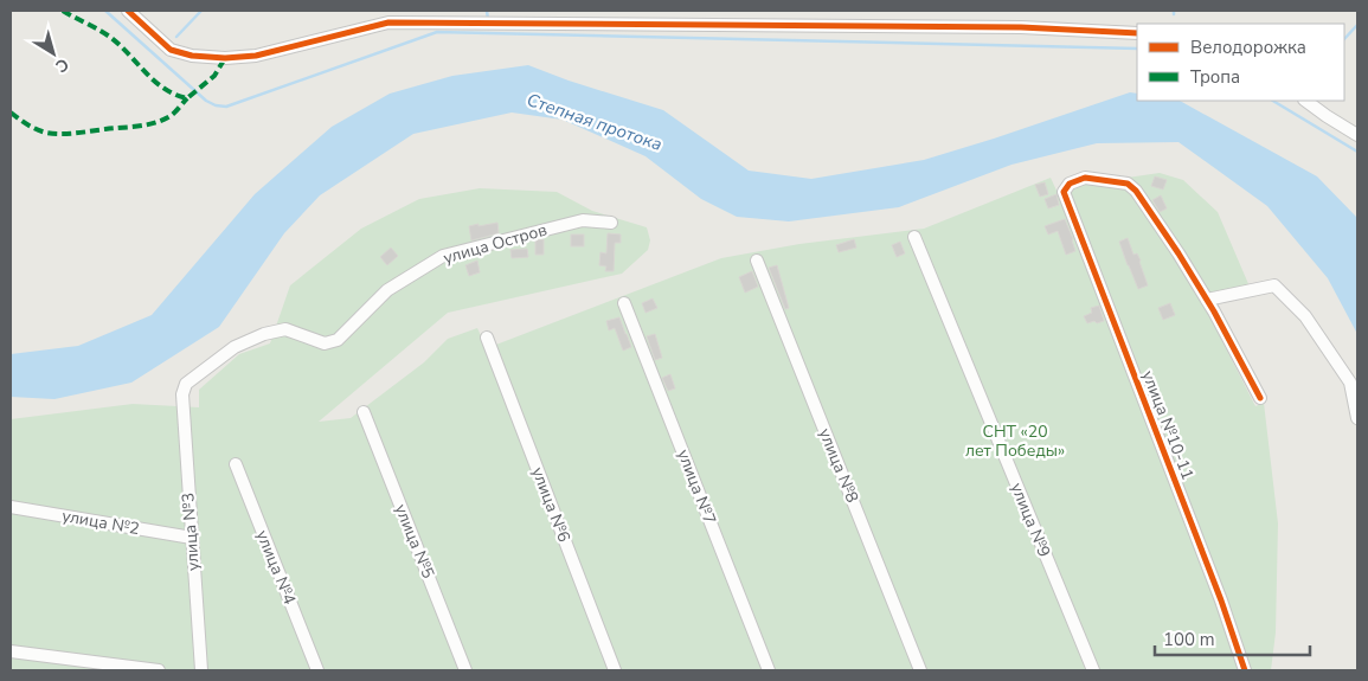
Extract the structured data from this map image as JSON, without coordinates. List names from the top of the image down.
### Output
{
  "streets": {
    "street": [
      "улица Остров",
      "улица №10-11",
      "улица №8",
      "улица №7",
      "улица №6",
      "улица №9",
      "улица №2",
      "улица №3",
      "улица №5",
      "улица №4"
    ]
  },
  "crossings": [
    ["улица Остров", "улица №3"],
    ["улица №2", "улица №3"]
  ],
  "water": ["Степная протока"],
  "parks": ["СНТ «20 лет Победы»"],
  "legend": ["Велодорожка", "Тропа"],
  "scale_bar": "100 m",
  "north": "bottom right"
}
